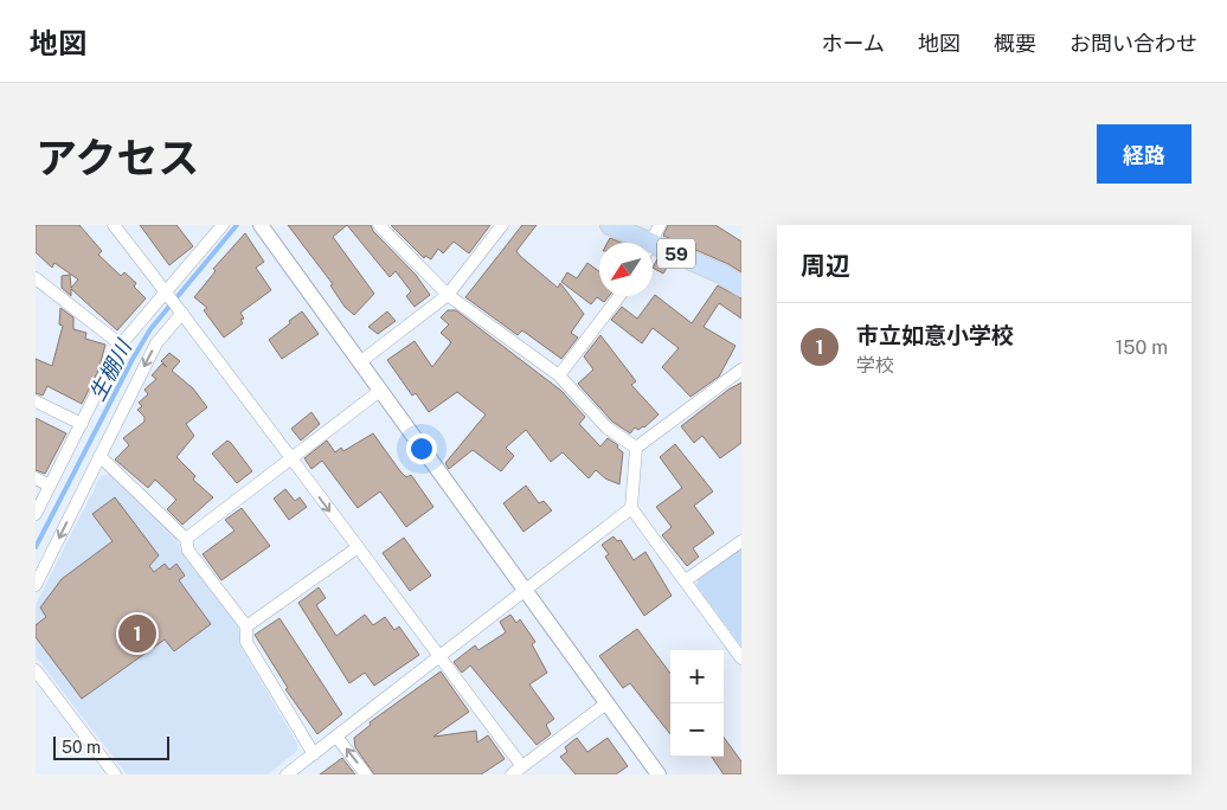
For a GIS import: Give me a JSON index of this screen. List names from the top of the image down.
{
  "streets": {
    "main road": ["59"]
  },
  "water": ["生棚川"],
  "scale_bar": "50 m",
  "north": "bottom left",
  "page": {
    "header": "地図",
    "nav": [
      "ホーム",
      "地図",
      "概要",
      "お問い合わせ"
    ],
    "title": "アクセス",
    "buttons": "経路",
    "heading": "周辺",
    "list": [
      {
        "mark": "1",
        "name": "市立如意小学校",
        "note": "学校",
        "value": "150 m"
      }
    ],
    "pins": "1",
    "map_buttons": ["+", "−"],
    "scale": "50 m"
  }
}
